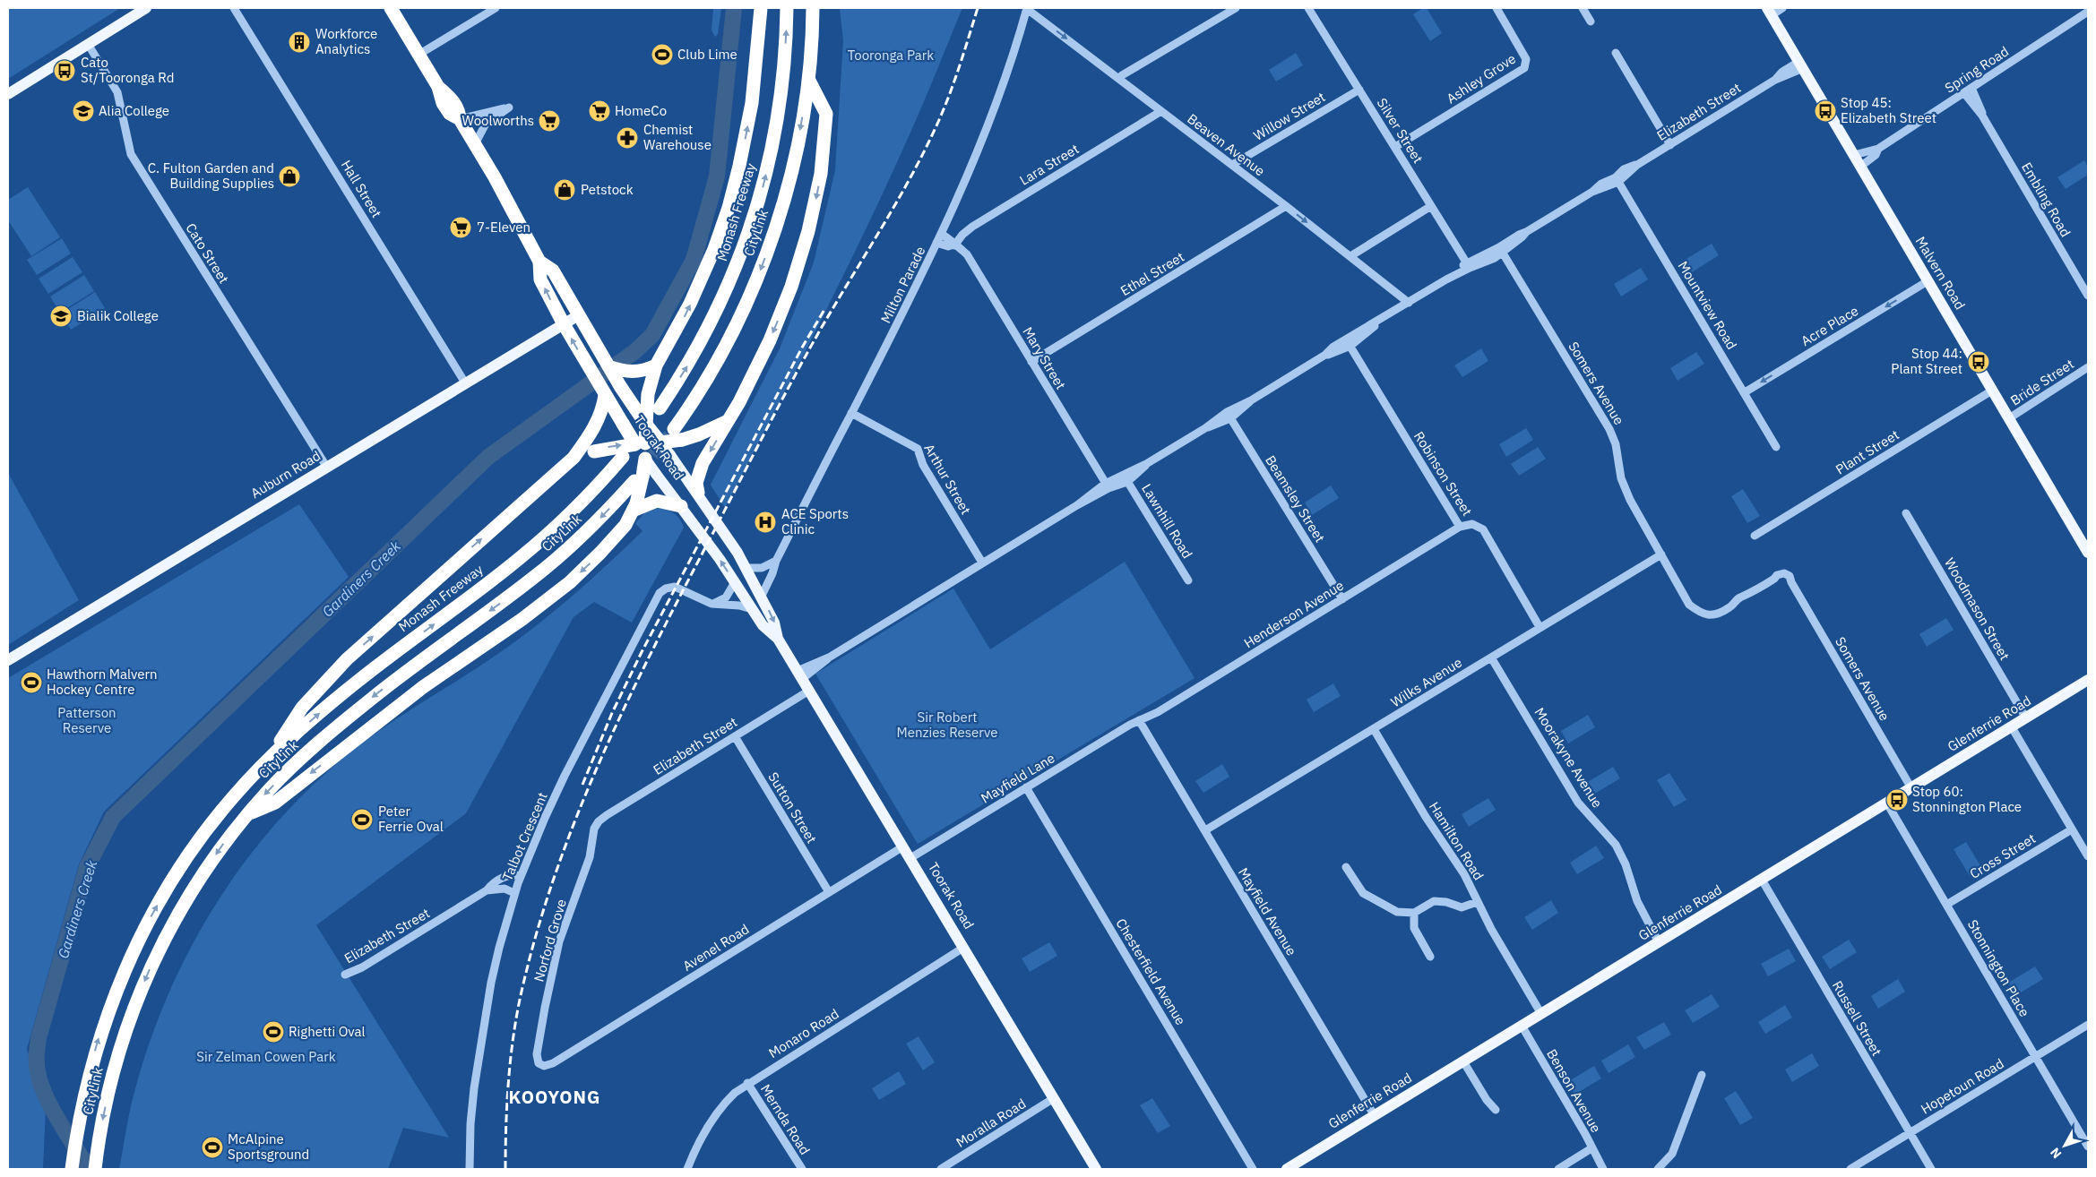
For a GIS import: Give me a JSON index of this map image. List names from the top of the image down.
{
  "streets": {
    "highway": ["Monash Freeway", "CityLink", "Toorak Road"],
    "main road": ["Malvern Road", "Auburn Road", "Glenferrie Road"],
    "street": [
      "Spring Road",
      "Ashley Grove",
      "Elizabeth Street",
      "Willow Street",
      "Silver Street",
      "Beaven Avenue",
      "Lara Street",
      "Hall Street",
      "Embling Road",
      "Cato Street",
      "Ethel Street",
      "Milton Parade",
      "Mountview Road",
      "Acre Place",
      "Mary Street",
      "Bride Street",
      "Somers Avenue",
      "Plant Street",
      "Robinson Street",
      "Arthur Street",
      "Beamsley Street",
      "Lawnhill Road",
      "Woodmason Street",
      "Henderson Avenue",
      "Wilks Avenue",
      "Moorakyne Avenue",
      "Mayfield Lane",
      "Sutton Street",
      "Talbot Crescent",
      "Hamilton Road",
      "Cross Street",
      "Mayfield Avenue",
      "Norford Grove",
      "Avenel Road",
      "Stonnington Place",
      "Chesterfield Avenue",
      "Russell Street",
      "Monaro Road",
      "Hopetoun Road",
      "Benson Avenue",
      "Mernda Road",
      "Moralla Road"
    ]
  },
  "crossings": [
    ["Spring Road", "Embling Road"],
    ["Spring Road", "Malvern Road"],
    ["Ashley Grove", "Silver Street"],
    ["Elizabeth Street", "Silver Street"],
    ["Elizabeth Street", "Beaven Avenue"],
    ["Elizabeth Street", "Malvern Road"],
    ["Elizabeth Street", "Mountview Road"],
    ["Elizabeth Street", "Mary Street"],
    ["Elizabeth Street", "Somers Avenue"],
    ["Elizabeth Street", "Toorak Road"],
    ["Elizabeth Street", "Robinson Street"],
    ["Elizabeth Street", "Arthur Street"],
    ["Elizabeth Street", "Beamsley Street"],
    ["Elizabeth Street", "Lawnhill Road"],
    ["Elizabeth Street", "Sutton Street"],
    ["Elizabeth Street", "Talbot Crescent"],
    ["Elizabeth Street", "Norford Grove"],
    ["Willow Street", "Silver Street"],
    ["Willow Street", "Beaven Avenue"],
    ["Beaven Avenue", "Lara Street"],
    ["Beaven Avenue", "Ethel Street"],
    ["Beaven Avenue", "Milton Parade"],
    ["Lara Street", "Mary Street"],
    ["Hall Street", "Auburn Road"],
    ["Monash Freeway", "CityLink"],
    ["Cato Street", "Auburn Road"],
    ["Malvern Road", "Acre Place"],
    ["Malvern Road", "Bride Street"],
    ["Malvern Road", "Plant Street"],
    ["Ethel Street", "Mary Street"],
    ["Milton Parade", "Mary Street"],
    ["Milton Parade", "Toorak Road"],
    ["Milton Parade", "Arthur Street"],
    ["Mountview Road", "Acre Place"],
    ["Somers Avenue", "Wilks Avenue"],
    ["Somers Avenue", "Glenferrie Road"],
    ["Toorak Road", "Auburn Road"],
    ["Toorak Road", "Mayfield Lane"],
    ["Toorak Road", "Talbot Crescent"],
    ["Toorak Road", "Avenel Road"],
    ["Toorak Road", "Monaro Road"],
    ["Toorak Road", "Moralla Road"],
    ["Robinson Street", "Henderson Avenue"],
    ["Robinson Street", "Wilks Avenue"],
    ["Beamsley Street", "Henderson Avenue"],
    ["Woodmason Street", "Glenferrie Road"],
    ["Henderson Avenue", "Mayfield Lane"],
    ["Henderson Avenue", "Mayfield Avenue"],
    ["Wilks Avenue", "Moorakyne Avenue"],
    ["Wilks Avenue", "Hamilton Road"],
    ["Wilks Avenue", "Mayfield Avenue"],
    ["Glenferrie Road", "Moorakyne Avenue"],
    ["Glenferrie Road", "Hamilton Road"],
    ["Glenferrie Road", "Mayfield Avenue"],
    ["Glenferrie Road", "Stonnington Place"],
    ["Glenferrie Road", "Russell Street"],
    ["Glenferrie Road", "Benson Avenue"],
    ["Mayfield Lane", "Mayfield Avenue"],
    ["Mayfield Lane", "Chesterfield Avenue"],
    ["Sutton Street", "Avenel Road"],
    ["Cross Street", "Stonnington Place"],
    ["Norford Grove", "Avenel Road"],
    ["Stonnington Place", "Hopetoun Road"],
    ["Russell Street", "Hopetoun Road"],
    ["Monaro Road", "Mernda Road"]
  ],
  "one_way": ["Beaven Avenue", "Acre Place"],
  "districts": ["KOOYONG"],
  "water": ["Gardiners Creek"],
  "parks": [
    "Tooronga Park",
    "Patterson Reserve",
    "Sir Robert Menzies Reserve",
    "Sir Zelman Cowen Park"
  ],
  "places": {
    "building": ["Workforce Analytics"],
    "sports": [
      "Club Lime",
      "Hawthorn Malvern Hockey Centre",
      "Peter Ferrie Oval",
      "Righetti Oval",
      "McAlpine Sportsground"
    ],
    "bus stop": [
      "Cato St/Tooronga Rd",
      "Stop 45: Elizabeth Street",
      "Stop 44: Plant Street",
      "Stop 60: Stonnington Place"
    ],
    "school or university": ["Alia College", "Bialik College"],
    "supermarket": ["HomeCo", "Woolworths", "7-Eleven"],
    "pharmacy": ["Chemist Warehouse"],
    "shop": ["C. Fulton Garden and Building Supplies", "Petstock"],
    "hospital": ["ACE Sports Clinic"]
  },
  "north": "bottom left"
}
